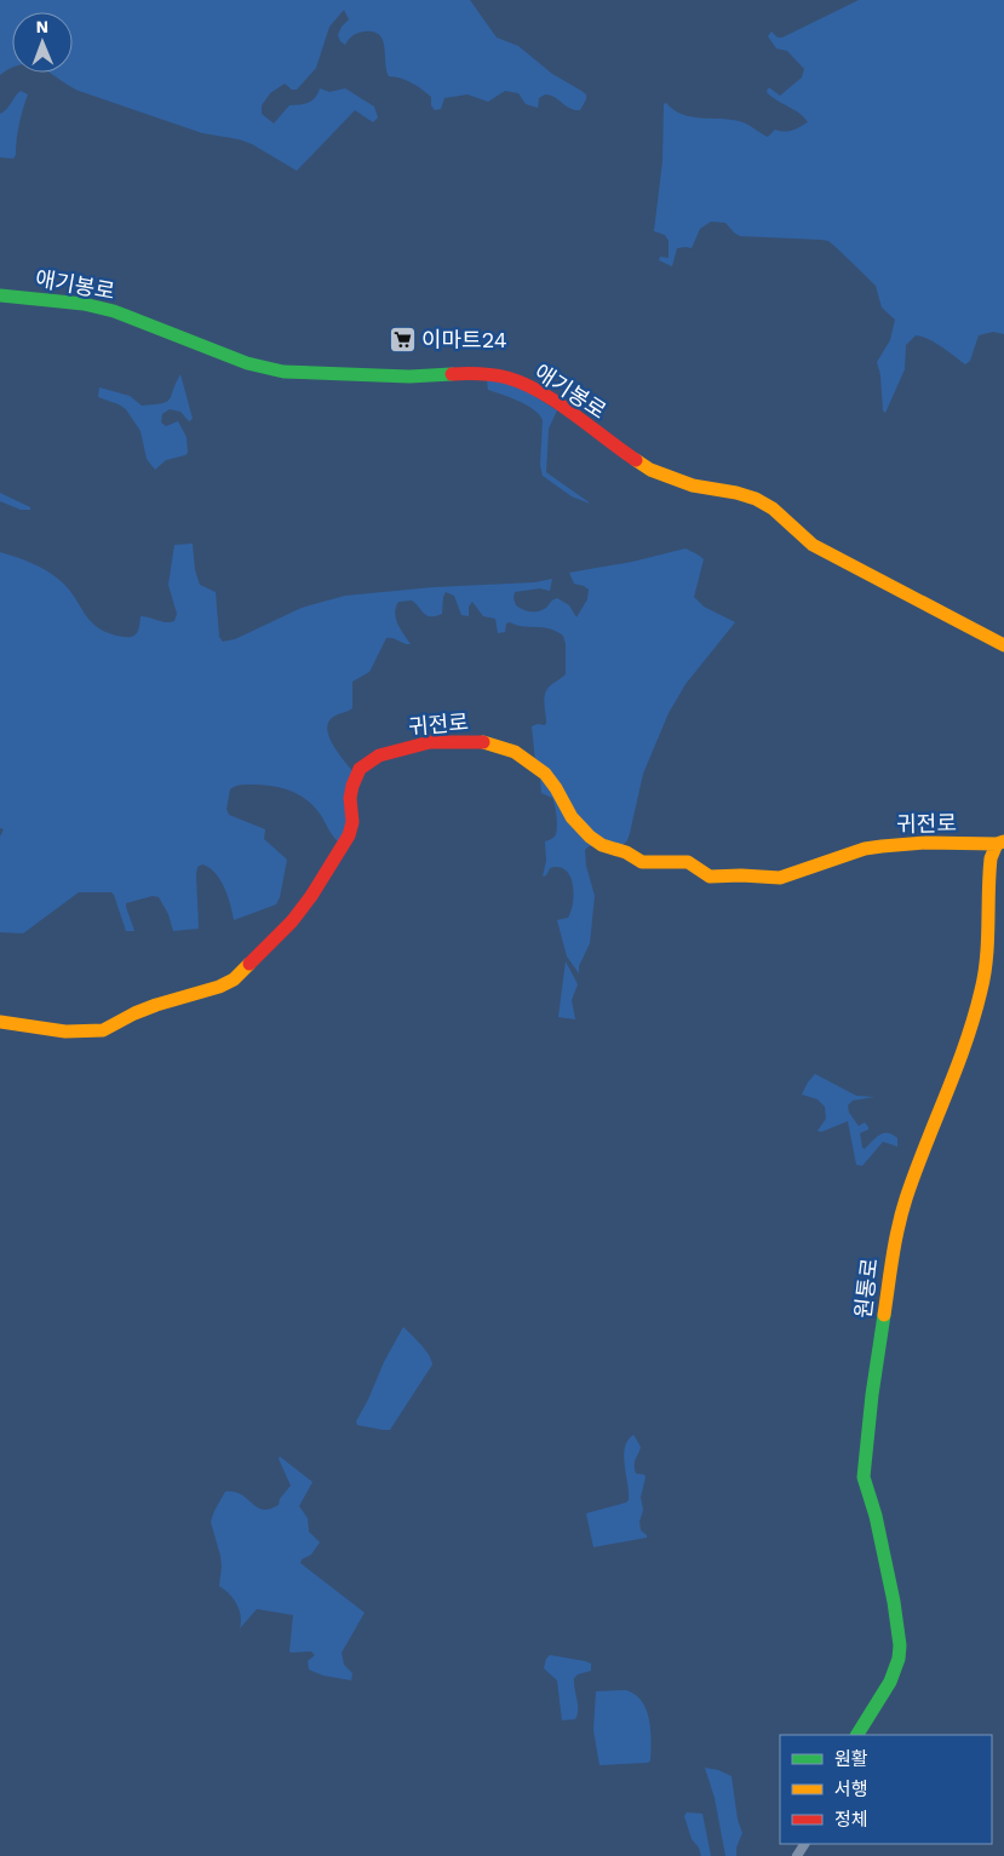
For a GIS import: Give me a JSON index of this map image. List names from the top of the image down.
{
  "streets": {
    "street": ["애기봉로", "귀전로", "원통로"]
  },
  "crossings": [
    ["귀전로", "원통로"]
  ],
  "places": {
    "supermarket": ["이마트24"]
  },
  "legend": ["원활", "서행", "정체"],
  "north": "top"
}
